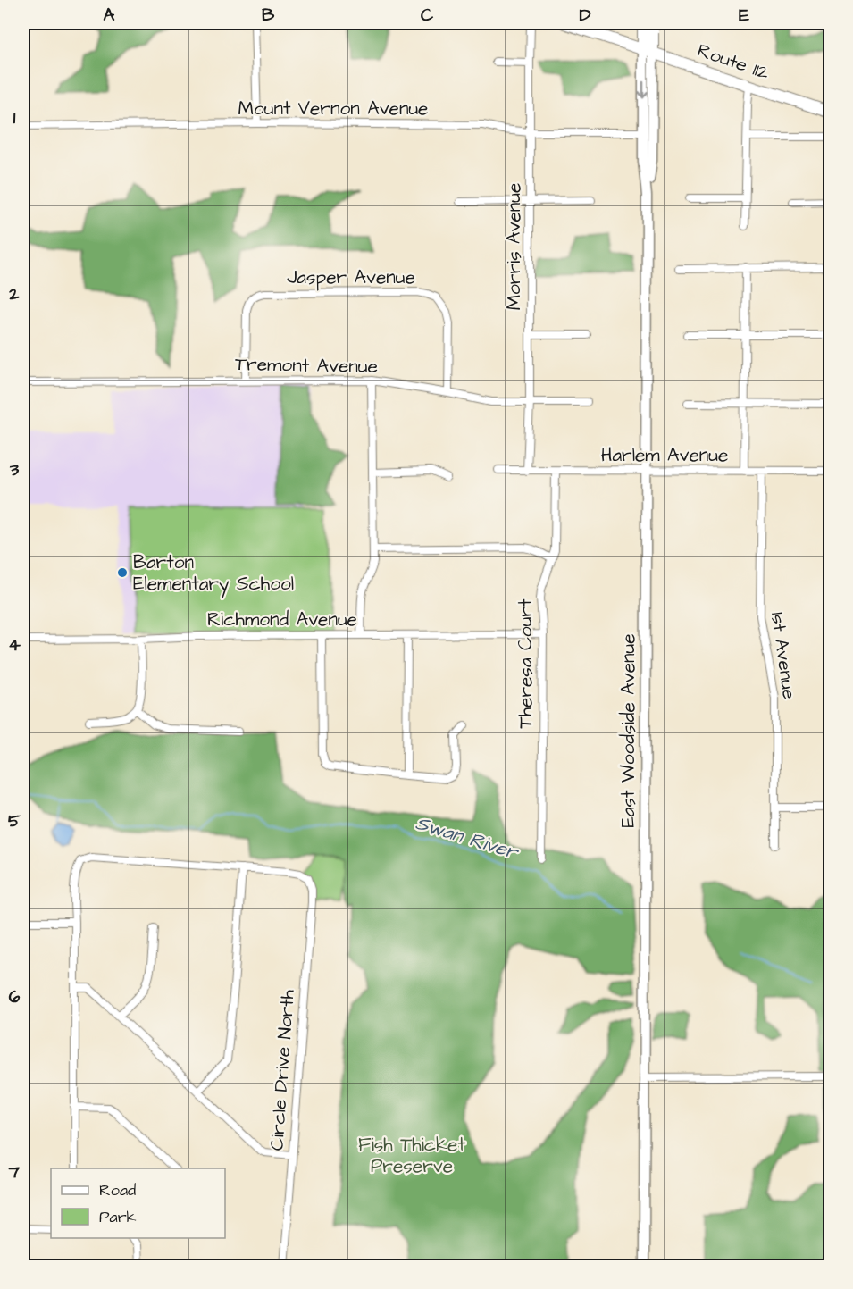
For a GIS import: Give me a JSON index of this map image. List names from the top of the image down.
{
  "streets": {
    "main road": ["Route 112", "East Woodside Avenue"],
    "street": [
      "Mount Vernon Avenue",
      "Morris Avenue",
      "Jasper Avenue",
      "Tremont Avenue",
      "Harlem Avenue",
      "Richmond Avenue",
      "1st Avenue",
      "Theresa Court",
      "Circle Drive North"
    ]
  },
  "crossings": [
    ["Route 112", "East Woodside Avenue"],
    ["Mount Vernon Avenue", "Morris Avenue"],
    ["Mount Vernon Avenue", "East Woodside Avenue"],
    ["Morris Avenue", "Tremont Avenue"],
    ["Morris Avenue", "Harlem Avenue"],
    ["Jasper Avenue", "Tremont Avenue"],
    ["Harlem Avenue", "1st Avenue"],
    ["Harlem Avenue", "Theresa Court"],
    ["Harlem Avenue", "East Woodside Avenue"],
    ["Richmond Avenue", "Theresa Court"]
  ],
  "water": ["Swan River"],
  "parks": ["Fish Thicket Preserve"],
  "places": ["Barton Elementary School"],
  "legend": ["Road", "Park"],
  "grid": {
    "columns": [
      "A",
      "B",
      "C",
      "D",
      "E"
    ],
    "rows": [
      "1",
      "2",
      "3",
      "4",
      "5",
      "6",
      "7"
    ]
  }
}
